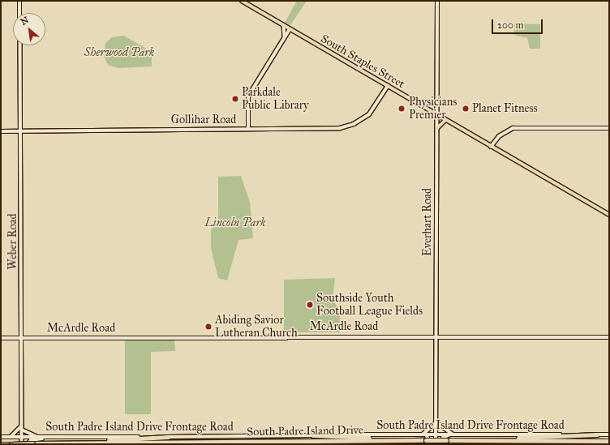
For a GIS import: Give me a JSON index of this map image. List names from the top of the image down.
{
  "streets": {
    "highway": ["South Padre Island Drive"],
    "main road": [
      "South Staples Street",
      "Gollihar Road",
      "Everhart Road",
      "Weber Road",
      "McArdle Road",
      "South Padre Island Drive Frontage Road"
    ]
  },
  "crossings": [
    ["South Staples Street", "Gollihar Road"],
    ["South Staples Street", "Everhart Road"],
    ["Gollihar Road", "Weber Road"],
    ["Everhart Road", "McArdle Road"],
    ["Everhart Road", "South Padre Island Drive Frontage Road"],
    ["Weber Road", "McArdle Road"],
    ["Weber Road", "South Padre Island Drive Frontage Road"]
  ],
  "parks": ["Sherwood Park", "Lincoln Park"],
  "places": [
    "Parkdale Public Library",
    "Physicians Premier",
    "Planet Fitness",
    "Southside Youth Football League Fields",
    "Abiding Savior Lutheran Church"
  ],
  "scale_bar": "200 m",
  "north": "top left"
}
